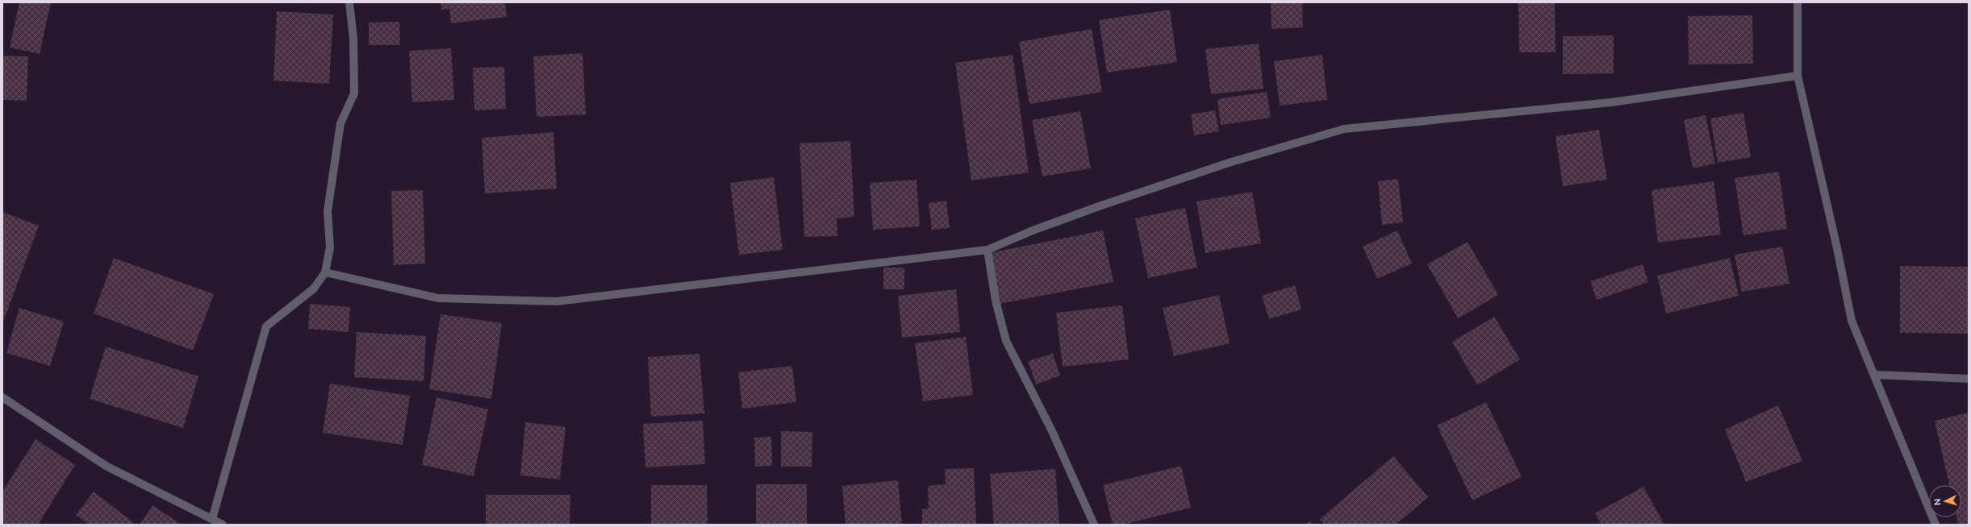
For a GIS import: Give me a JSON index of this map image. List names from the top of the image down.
{
  "north": "left"
}
